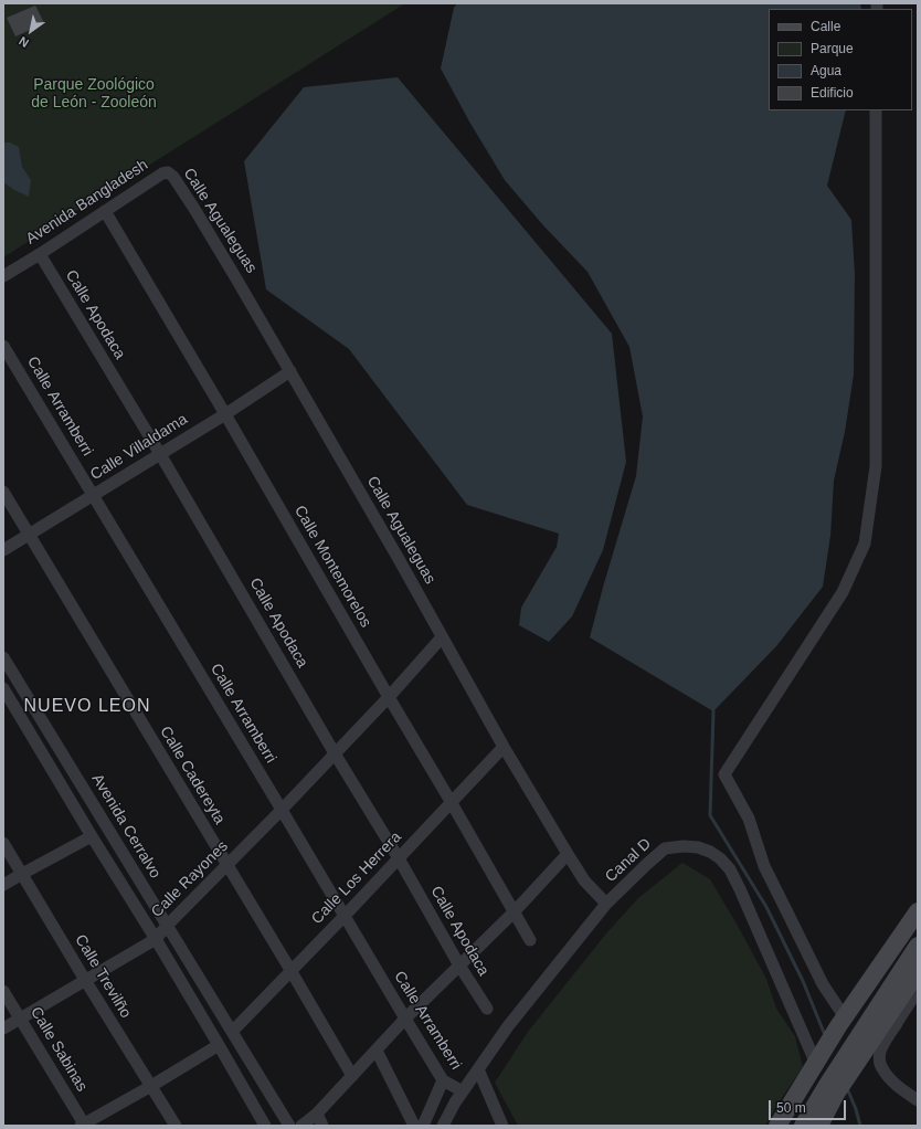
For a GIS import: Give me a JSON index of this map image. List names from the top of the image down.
{
  "streets": {
    "street": [
      "Avenida Bangladesh",
      "Calle Agualeguas",
      "Calle Apodaca",
      "Calle Arramberri",
      "Calle Villaldama",
      "Calle Montemorelos",
      "Calle Cadereyta",
      "Avenida Cerralvo",
      "Canal D",
      "Calle Los Herrera",
      "Calle Rayones",
      "Calle Trevilño",
      "Calle Sabinas"
    ]
  },
  "crossings": [
    ["Avenida Bangladesh", "Calle Agualeguas"],
    ["Avenida Bangladesh", "Calle Apodaca"],
    ["Avenida Bangladesh", "Calle Montemorelos"],
    ["Calle Agualeguas", "Calle Villaldama"],
    ["Calle Agualeguas", "Canal D"],
    ["Calle Agualeguas", "Calle Los Herrera"],
    ["Calle Agualeguas", "Calle Rayones"],
    ["Calle Apodaca", "Calle Villaldama"],
    ["Calle Apodaca", "Calle Los Herrera"],
    ["Calle Apodaca", "Calle Rayones"],
    ["Calle Arramberri", "Calle Villaldama"],
    ["Calle Arramberri", "Canal D"],
    ["Calle Arramberri", "Calle Los Herrera"],
    ["Calle Arramberri", "Calle Rayones"],
    ["Calle Villaldama", "Calle Montemorelos"],
    ["Calle Villaldama", "Calle Cadereyta"],
    ["Calle Montemorelos", "Calle Los Herrera"],
    ["Calle Montemorelos", "Calle Rayones"],
    ["Calle Cadereyta", "Calle Los Herrera"],
    ["Calle Cadereyta", "Calle Rayones"],
    ["Avenida Cerralvo", "Calle Los Herrera"],
    ["Avenida Cerralvo", "Calle Rayones"],
    ["Calle Rayones", "Calle Trevilño"],
    ["Calle Rayones", "Calle Sabinas"]
  ],
  "districts": ["NUEVO LEON"],
  "parks": ["Parque Zoológico de León - Zooleón"],
  "legend": [
    "Calle",
    "Parque",
    "Agua",
    "Edificio"
  ],
  "scale_bar": "50 m",
  "north": "bottom left"
}
